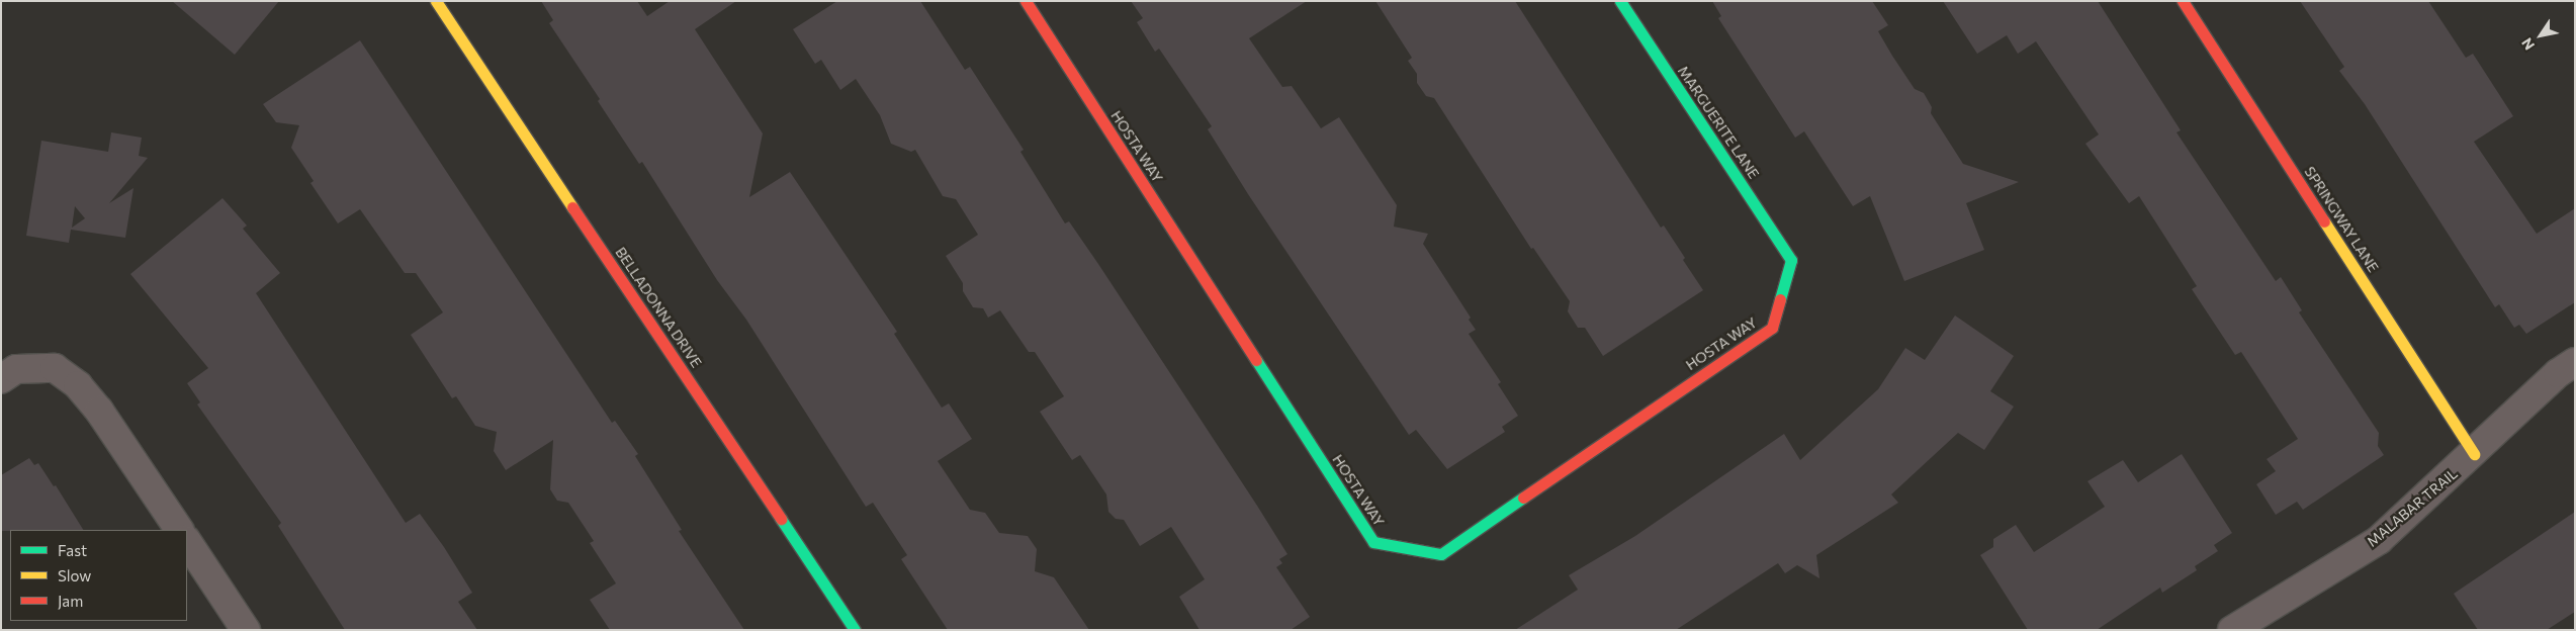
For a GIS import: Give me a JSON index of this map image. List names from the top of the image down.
{
  "streets": {
    "street": [
      "MARGUERITE LANE",
      "HOSTA WAY",
      "SPRINGWAY LANE",
      "BELLADONNA DRIVE",
      "MALABAR TRAIL"
    ]
  },
  "crossings": [
    ["MARGUERITE LANE", "HOSTA WAY"],
    ["SPRINGWAY LANE", "MALABAR TRAIL"]
  ],
  "legend": ["Fast", "Slow", "Jam"],
  "north": "bottom left"
}
